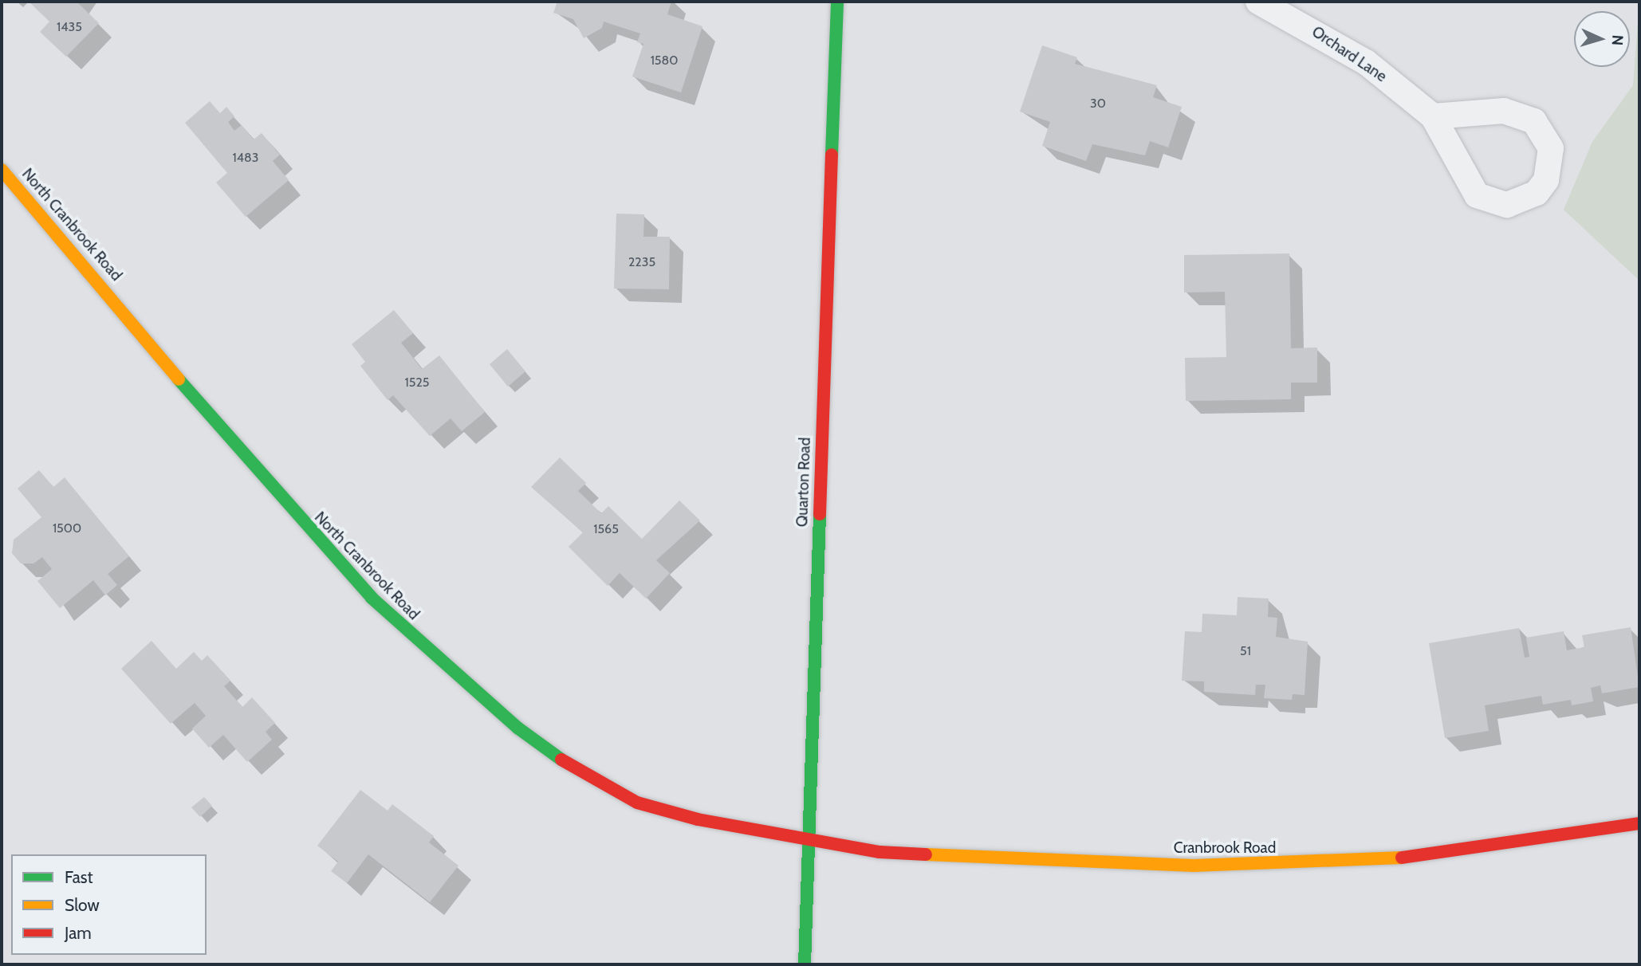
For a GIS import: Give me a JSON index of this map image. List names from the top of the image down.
{
  "streets": {
    "street": [
      "Orchard Lane",
      "North Cranbrook Road",
      "Quarton Road",
      "Cranbrook Road"
    ]
  },
  "crossings": [
    ["North Cranbrook Road", "Quarton Road"],
    ["North Cranbrook Road", "Cranbrook Road"],
    ["Quarton Road", "Cranbrook Road"]
  ],
  "house_numbers": [
    "1435",
    "1580",
    "30",
    "1483",
    "2235",
    "1525",
    "1500",
    "1565",
    "51"
  ],
  "legend": ["Fast", "Slow", "Jam"],
  "north": "right"
}
